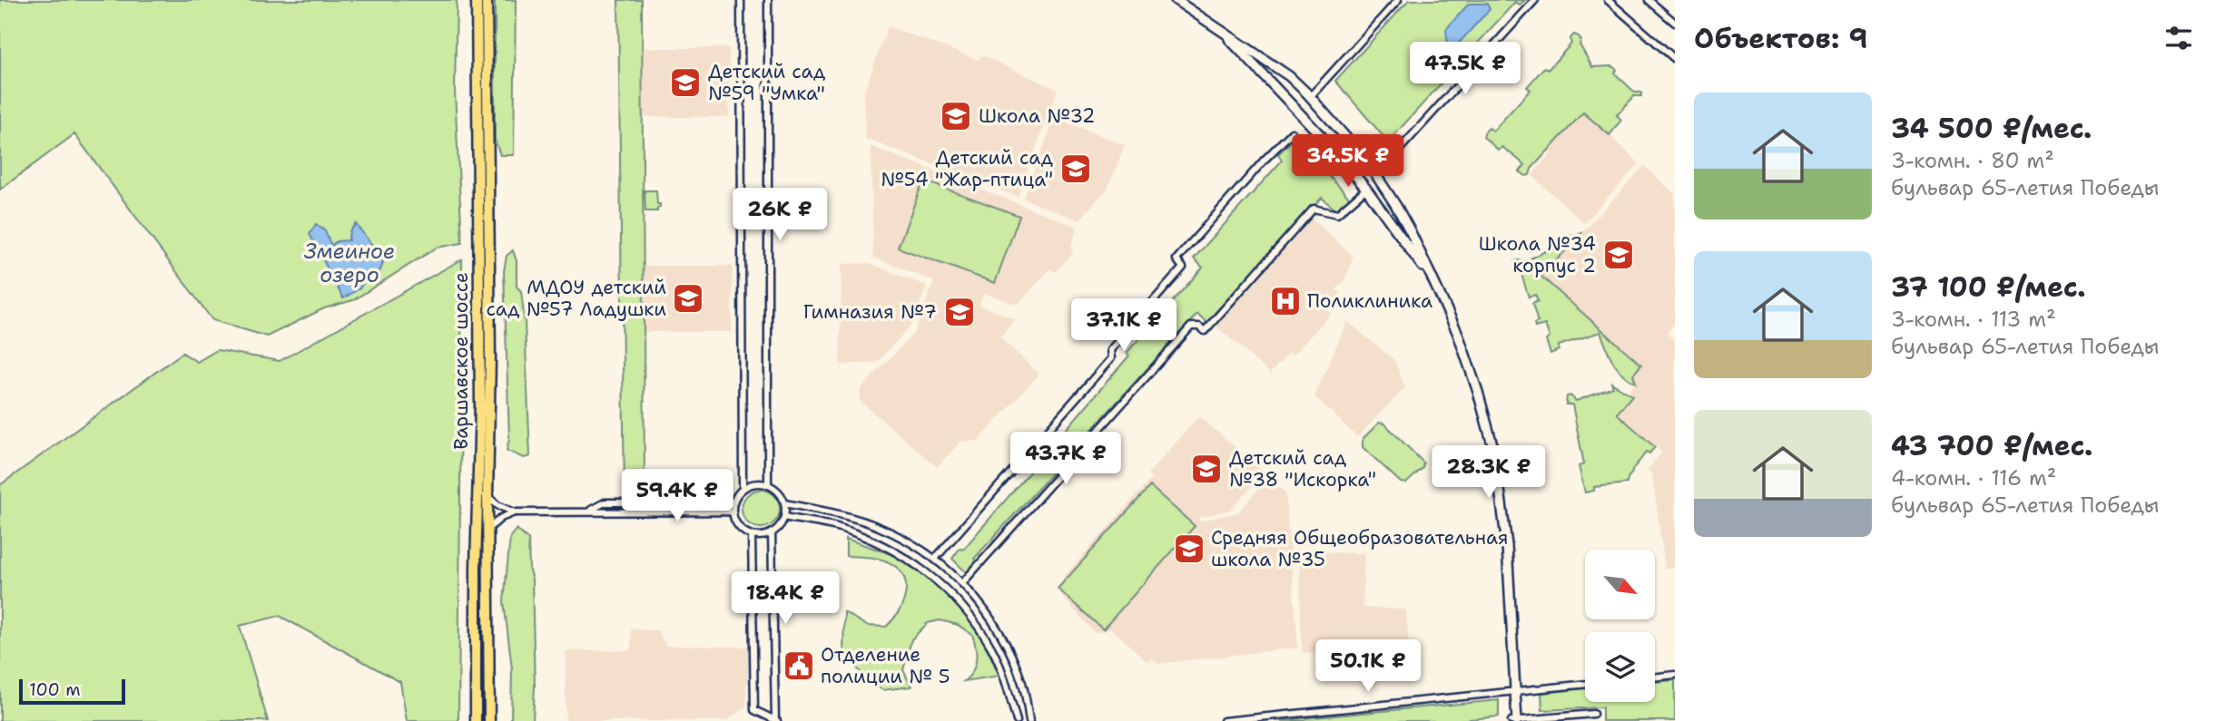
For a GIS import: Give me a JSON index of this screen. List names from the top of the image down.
{
  "streets": {
    "main road": ["Варшавское шоссе"]
  },
  "water": ["Змеиное озеро"],
  "places": {
    "school or university": [
      "Детский сад №59 \"Умка\"",
      "Школа №32",
      "Детский сад №54 \"Жар-птица\"",
      "Школа №34 корпус 2",
      "МДОУ детский сад №57 Ладушки",
      "Гимназия №7",
      "Детский сад №38 \"Искорка\"",
      "Средняя Общеобразовательная школа №35"
    ],
    "hospital": ["Поликлиника"],
    "public building": ["Отделение полиции № 5"]
  },
  "scale_bar": "100 m",
  "north": "bottom right",
  "page": {
    "heading": "Объектов: 9",
    "price": [
      "47.5K ₽",
      "34.5K ₽",
      "26K ₽",
      "37.1K ₽",
      "43.7K ₽",
      "28.3K ₽",
      "59.4K ₽",
      "18.4K ₽",
      "50.1K ₽"
    ],
    "list": [
      {
        "name": "34 500 ₽/мес.",
        "note": "3-комн. · 80 m² · бульвар 65-летия Победы"
      },
      {
        "name": "37 100 ₽/мес.",
        "note": "3-комн. · 113 m² · бульвар 65-летия Победы"
      },
      {
        "name": "43 700 ₽/мес.",
        "note": "4-комн. · 116 m² · бульвар 65-летия Победы"
      }
    ],
    "scale": "100 m"
  }
}
